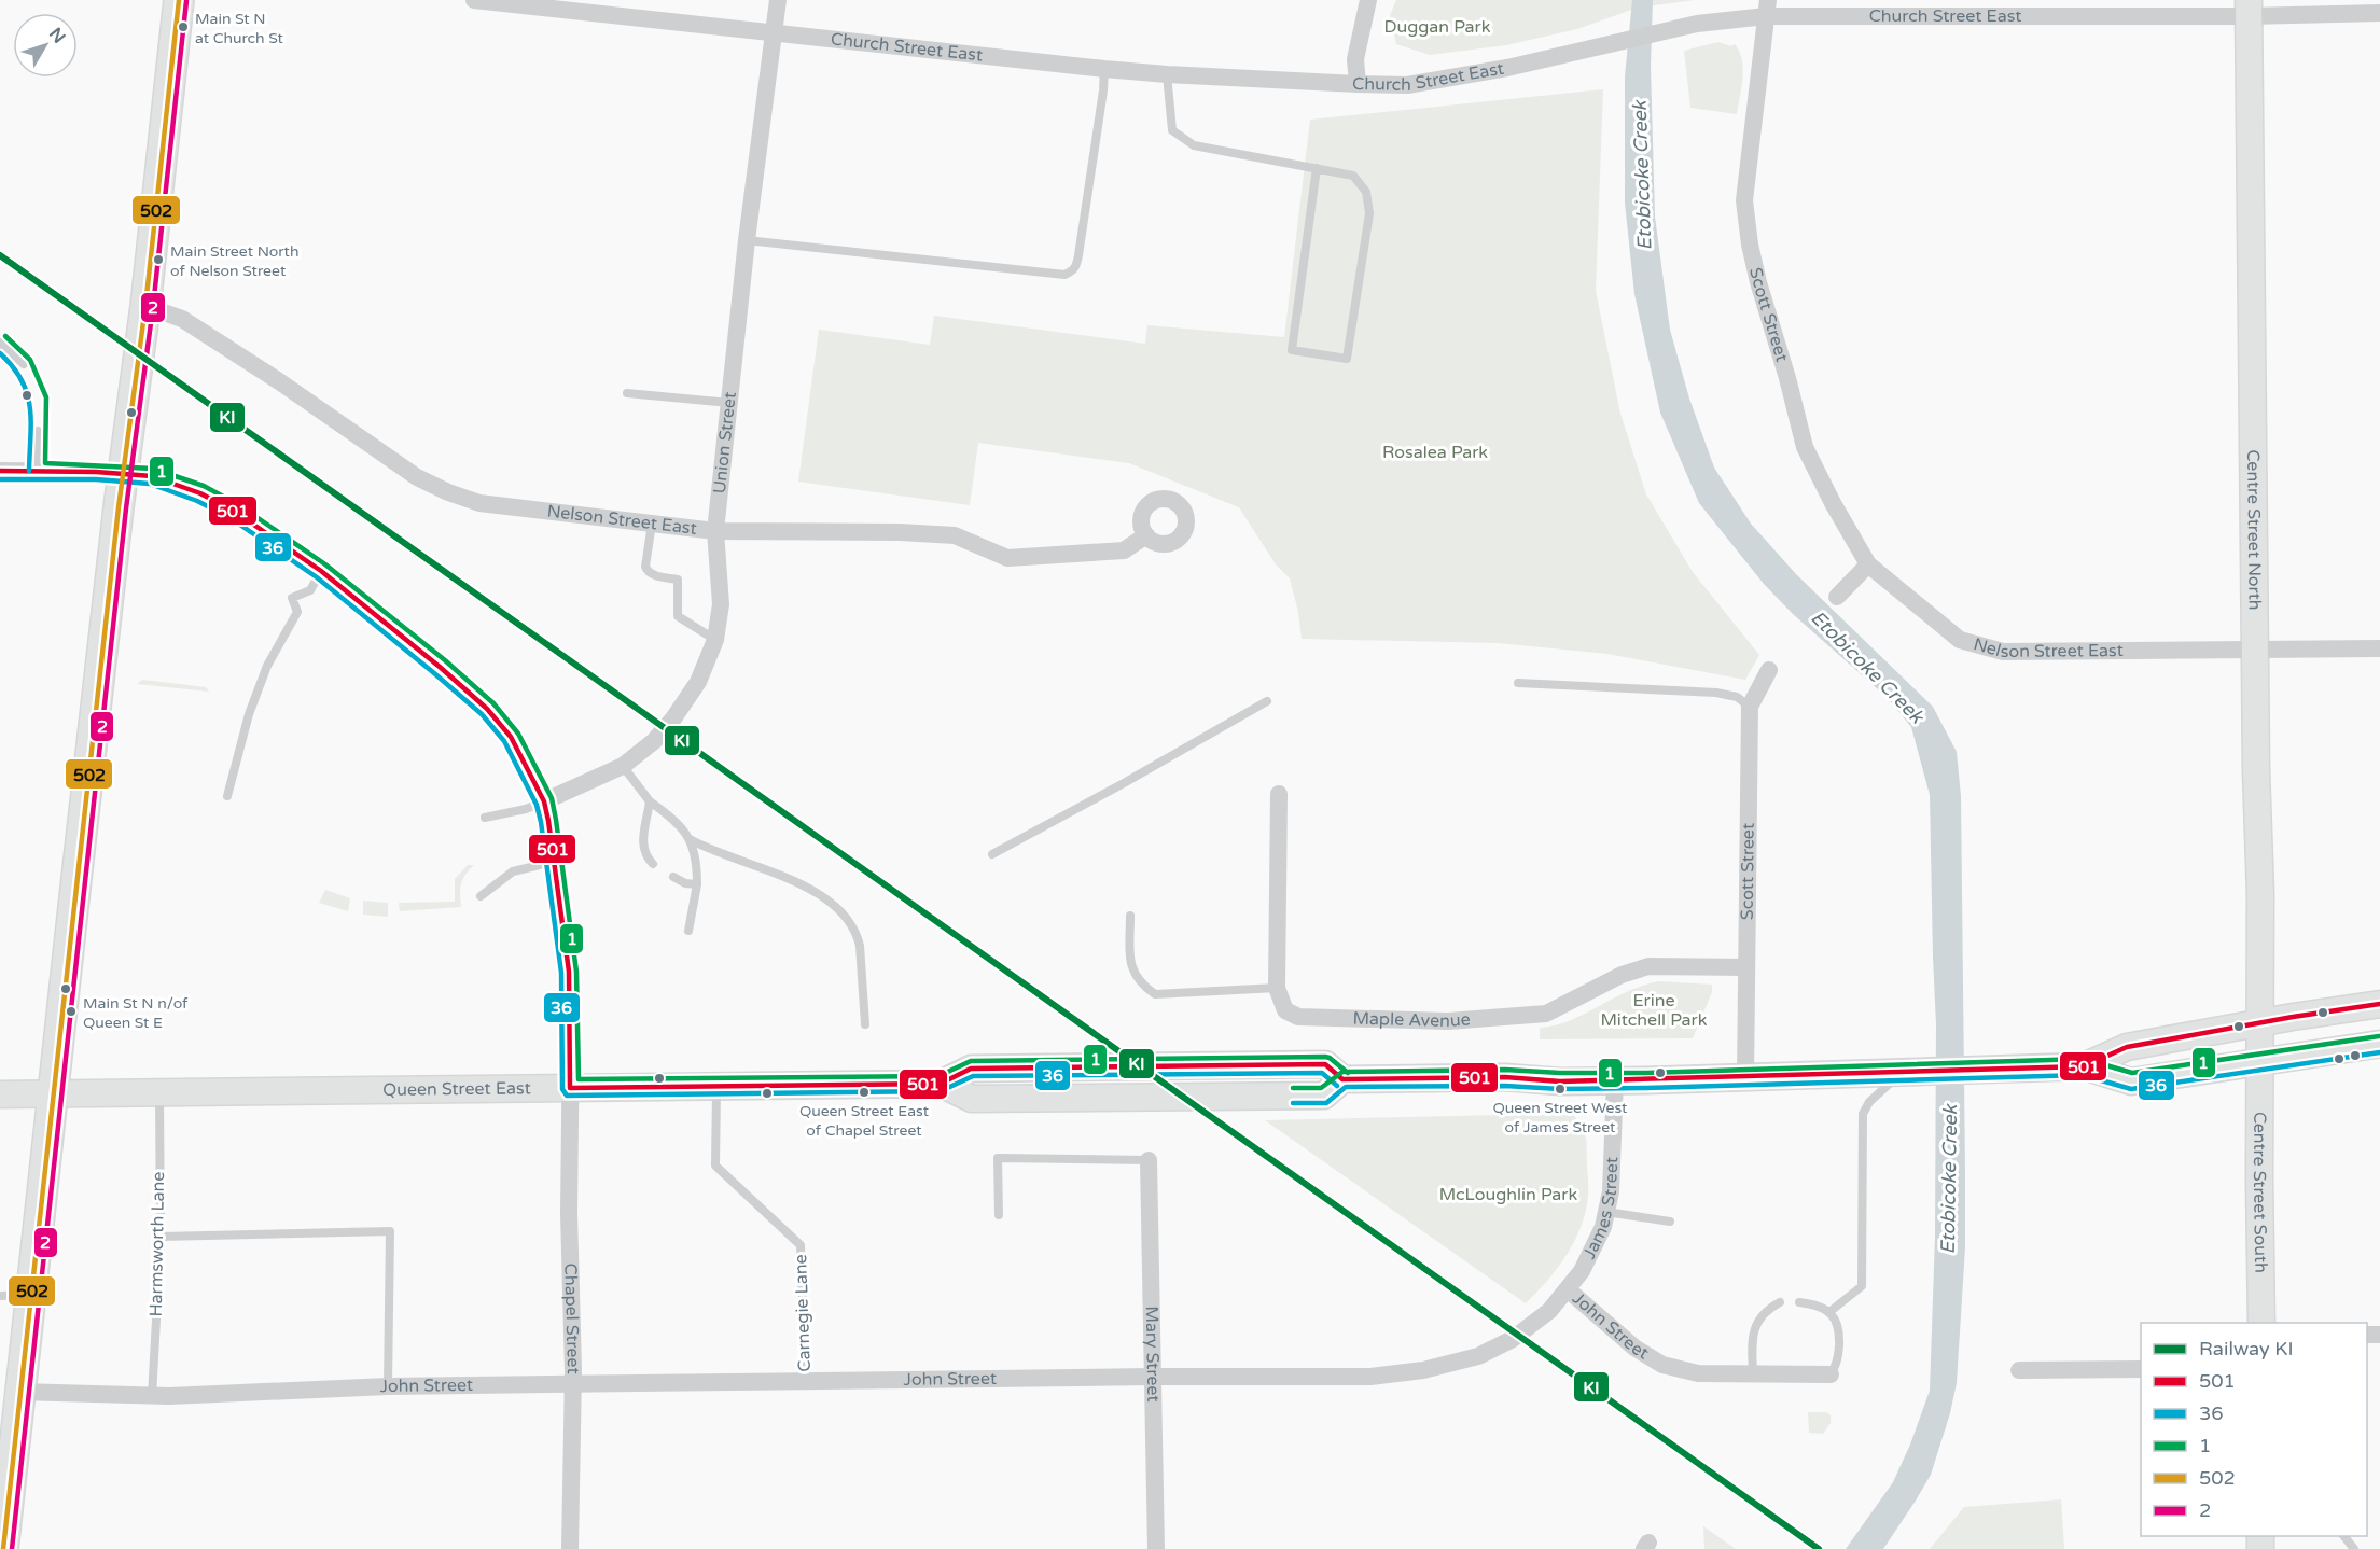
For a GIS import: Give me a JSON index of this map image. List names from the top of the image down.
{
  "streets": {
    "main road": ["Centre Street North", "Queen Street East", "Centre Street South"],
    "street": [
      "Church Street East",
      "Scott Street",
      "Union Street",
      "Nelson Street East",
      "Maple Avenue",
      "James Street",
      "Chapel Street",
      "John Street",
      "Mary Street"
    ],
    "lane": ["Harmsworth Lane", "Carnegie Lane"]
  },
  "crossings": [
    ["Church Street East", "Scott Street"],
    ["Church Street East", "Union Street"],
    ["Church Street East", "Centre Street North"],
    ["Scott Street", "Nelson Street East"],
    ["Scott Street", "Maple Avenue"],
    ["Scott Street", "Queen Street East"],
    ["Union Street", "Nelson Street East"],
    ["Union Street", "Chapel Street"],
    ["Nelson Street East", "Centre Street North"],
    ["Centre Street North", "Queen Street East"],
    ["Centre Street North", "Centre Street South"],
    ["Queen Street East", "Centre Street South"],
    ["Queen Street East", "James Street"],
    ["Queen Street East", "Harmsworth Lane"],
    ["Queen Street East", "Carnegie Lane"],
    ["Queen Street East", "Chapel Street"],
    ["James Street", "John Street"],
    ["Harmsworth Lane", "John Street"],
    ["Carnegie Lane", "John Street"],
    ["Chapel Street", "John Street"],
    ["John Street", "Mary Street"]
  ],
  "water": ["Etobicoke Creek"],
  "parks": [
    "Duggan Park",
    "Rosalea Park",
    "Erine Mitchell Park",
    "McLoughlin Park"
  ],
  "places": [
    "Main St N at Church St",
    "Main Street North of Nelson Street",
    "Main St N n/of Queen St E",
    "Queen Street West of James Street",
    "Queen Street East of Chapel Street"
  ],
  "lines": [
    "transit line 502",
    "transit line 2",
    "rail line KI",
    "transit line 1",
    "transit line 36",
    "transit line 501"
  ],
  "legend": [
    "Railway KI",
    "501",
    "36",
    "1",
    "502",
    "2"
  ],
  "north": "top right"
}
